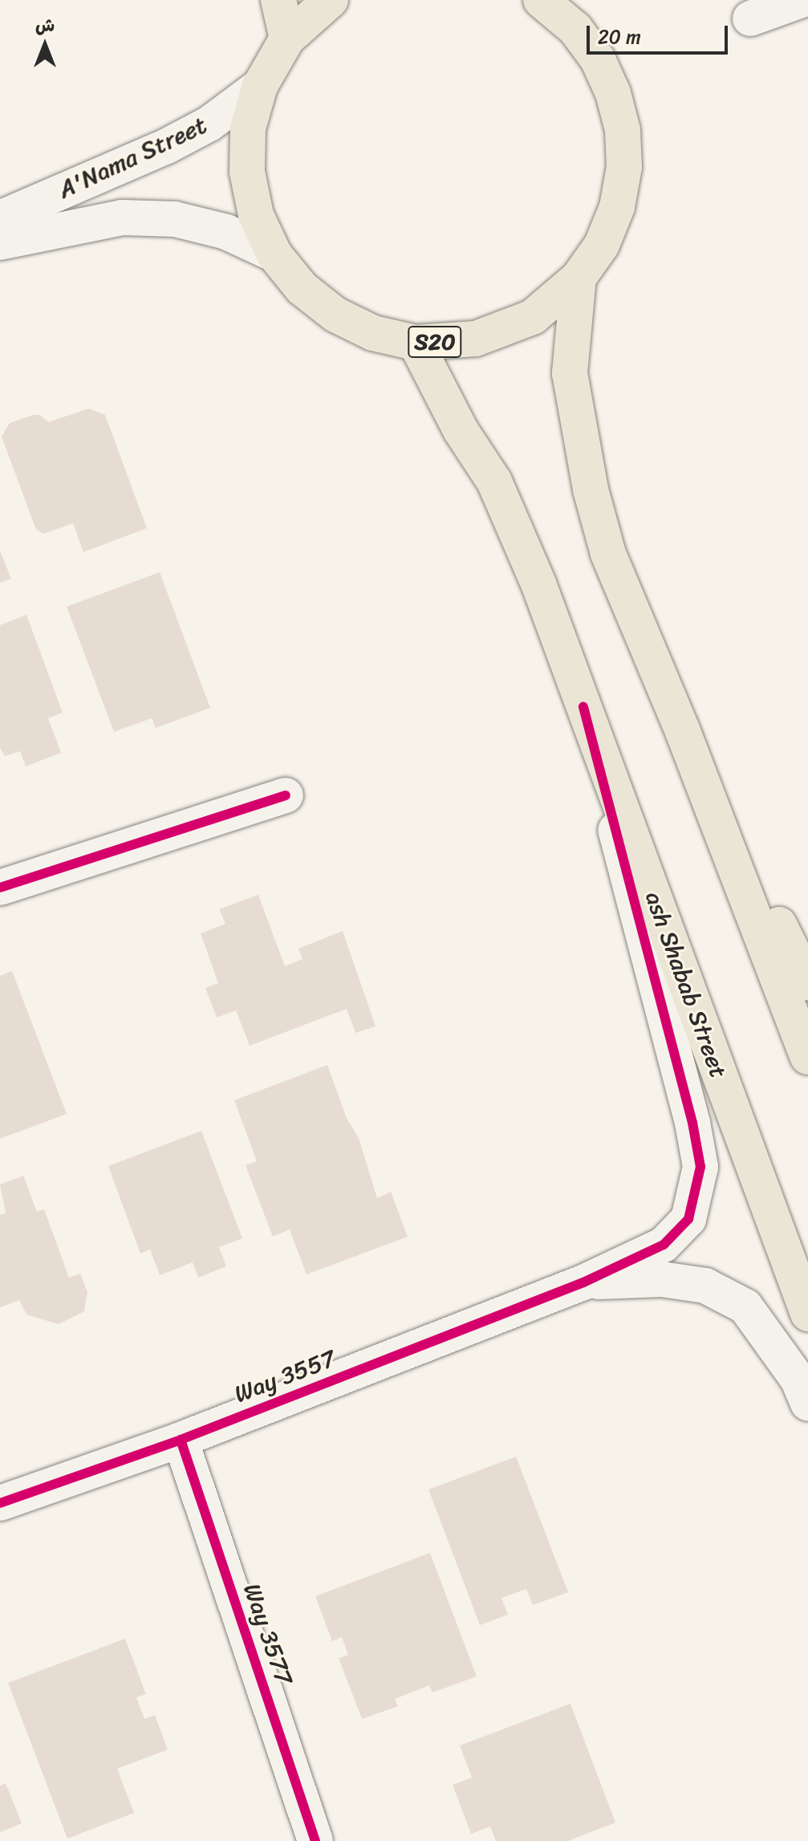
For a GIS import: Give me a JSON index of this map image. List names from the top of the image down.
{
  "streets": {
    "main road": ["S20", "ash Shabab Street"],
    "street": ["A'Nama Street", "Way 3557", "Way 3577"]
  },
  "crossings": [
    ["A'Nama Street", "S20"],
    ["S20", "ash Shabab Street"],
    ["ash Shabab Street", "Way 3557"],
    ["Way 3557", "Way 3577"]
  ],
  "scale_bar": "20 m",
  "north": "top"
}
